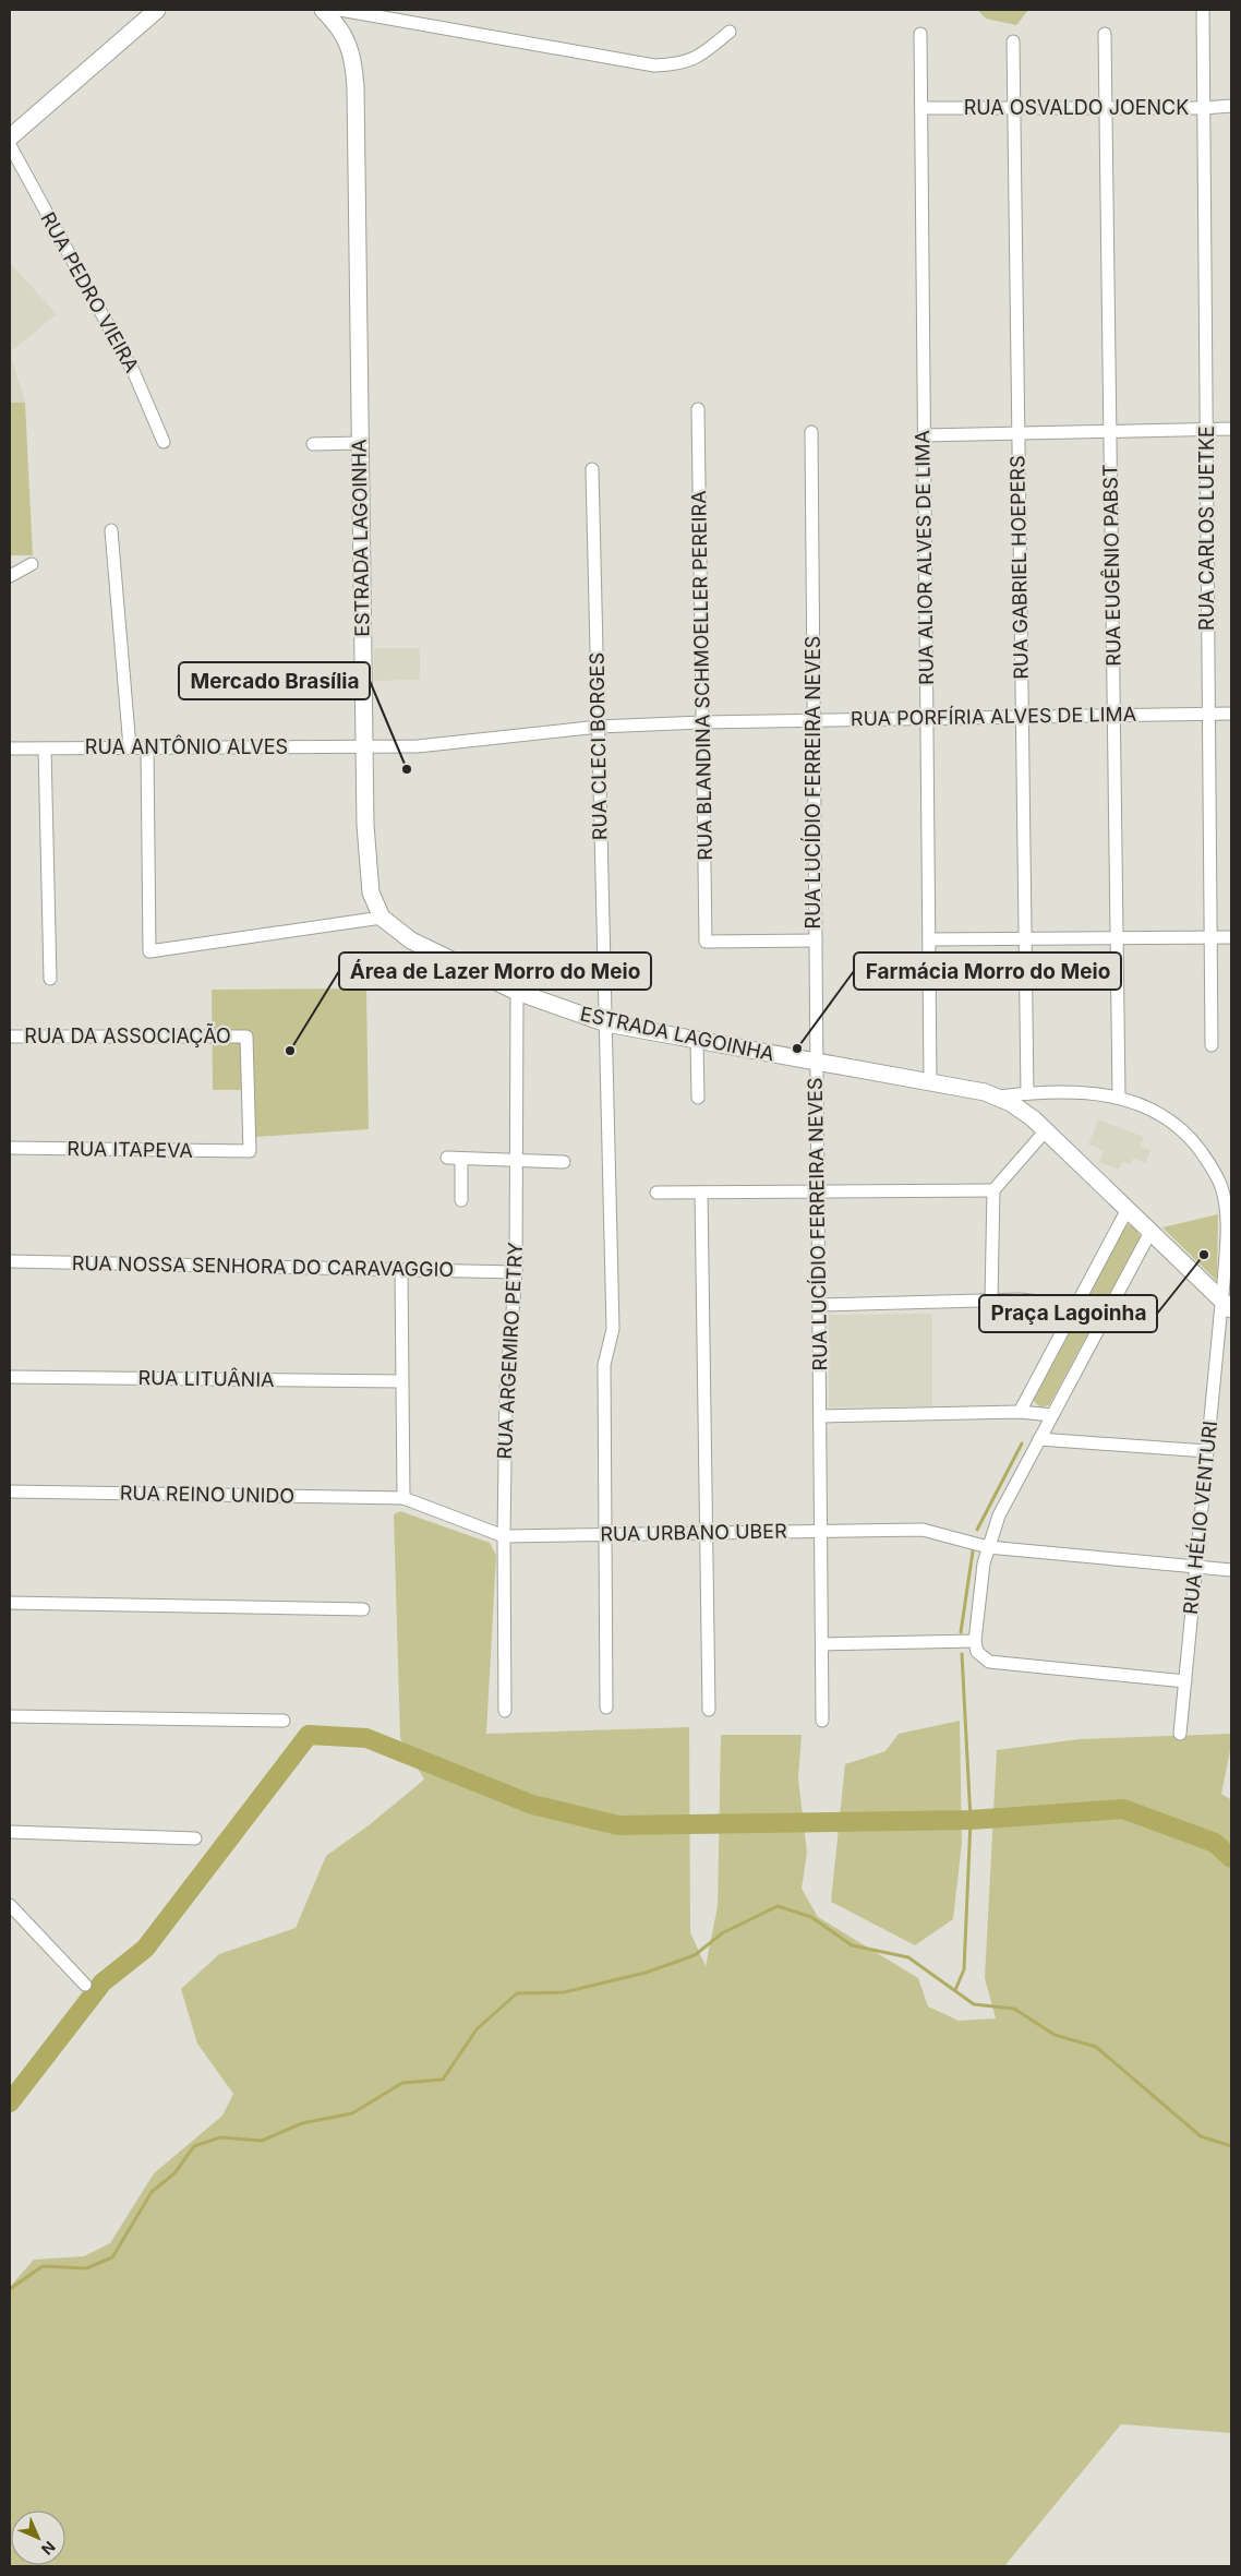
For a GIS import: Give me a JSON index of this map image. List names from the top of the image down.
{
  "streets": {
    "main road": ["ESTRADA LAGOINHA"],
    "street": [
      "RUA OSVALDO JOENCK",
      "RUA PEDRO VIEIRA",
      "RUA CARLOS LUETKE",
      "RUA ALIOR ALVES DE LIMA",
      "RUA EUGÊNIO PABST",
      "RUA GABRIEL HOEPERS",
      "RUA BLANDINA SCHMOELLER PEREIRA",
      "RUA PORFÍRIA ALVES DE LIMA",
      "RUA CLECI BORGES",
      "RUA ANTÔNIO ALVES",
      "RUA LUCÍDIO FERREIRA NEVES",
      "RUA DA ASSOCIAÇÃO",
      "RUA ITAPEVA",
      "RUA NOSSA SENHORA DO CARAVAGGIO",
      "RUA ARGEMIRO PETRY",
      "RUA LITUÂNIA",
      "RUA REINO UNIDO",
      "RUA HÉLIO VENTURI",
      "RUA URBANO UBER"
    ]
  },
  "crossings": [
    ["RUA OSVALDO JOENCK", "RUA CARLOS LUETKE"],
    ["RUA OSVALDO JOENCK", "RUA ALIOR ALVES DE LIMA"],
    ["RUA OSVALDO JOENCK", "RUA EUGÊNIO PABST"],
    ["RUA OSVALDO JOENCK", "RUA GABRIEL HOEPERS"],
    ["RUA CARLOS LUETKE", "RUA PORFÍRIA ALVES DE LIMA"],
    ["ESTRADA LAGOINHA", "RUA ALIOR ALVES DE LIMA"],
    ["ESTRADA LAGOINHA", "RUA EUGÊNIO PABST"],
    ["ESTRADA LAGOINHA", "RUA GABRIEL HOEPERS"],
    ["ESTRADA LAGOINHA", "RUA PORFÍRIA ALVES DE LIMA"],
    ["ESTRADA LAGOINHA", "RUA CLECI BORGES"],
    ["ESTRADA LAGOINHA", "RUA ANTÔNIO ALVES"],
    ["ESTRADA LAGOINHA", "RUA LUCÍDIO FERREIRA NEVES"],
    ["ESTRADA LAGOINHA", "RUA ARGEMIRO PETRY"],
    ["ESTRADA LAGOINHA", "RUA HÉLIO VENTURI"],
    ["RUA ALIOR ALVES DE LIMA", "RUA PORFÍRIA ALVES DE LIMA"],
    ["RUA EUGÊNIO PABST", "RUA PORFÍRIA ALVES DE LIMA"],
    ["RUA GABRIEL HOEPERS", "RUA PORFÍRIA ALVES DE LIMA"],
    ["RUA BLANDINA SCHMOELLER PEREIRA", "RUA PORFÍRIA ALVES DE LIMA"],
    ["RUA BLANDINA SCHMOELLER PEREIRA", "RUA LUCÍDIO FERREIRA NEVES"],
    ["RUA PORFÍRIA ALVES DE LIMA", "RUA CLECI BORGES"],
    ["RUA PORFÍRIA ALVES DE LIMA", "RUA ANTÔNIO ALVES"],
    ["RUA PORFÍRIA ALVES DE LIMA", "RUA LUCÍDIO FERREIRA NEVES"],
    ["RUA CLECI BORGES", "RUA URBANO UBER"],
    ["RUA LUCÍDIO FERREIRA NEVES", "RUA URBANO UBER"],
    ["RUA DA ASSOCIAÇÃO", "RUA ITAPEVA"],
    ["RUA NOSSA SENHORA DO CARAVAGGIO", "RUA ARGEMIRO PETRY"],
    ["RUA ARGEMIRO PETRY", "RUA URBANO UBER"],
    ["RUA REINO UNIDO", "RUA URBANO UBER"],
    ["RUA HÉLIO VENTURI", "RUA URBANO UBER"]
  ],
  "places": [
    "Mercado Brasília",
    "Farmácia Morro do Meio",
    "Área de Lazer Morro do Meio",
    "Praça Lagoinha"
  ],
  "north": "bottom right"
}
